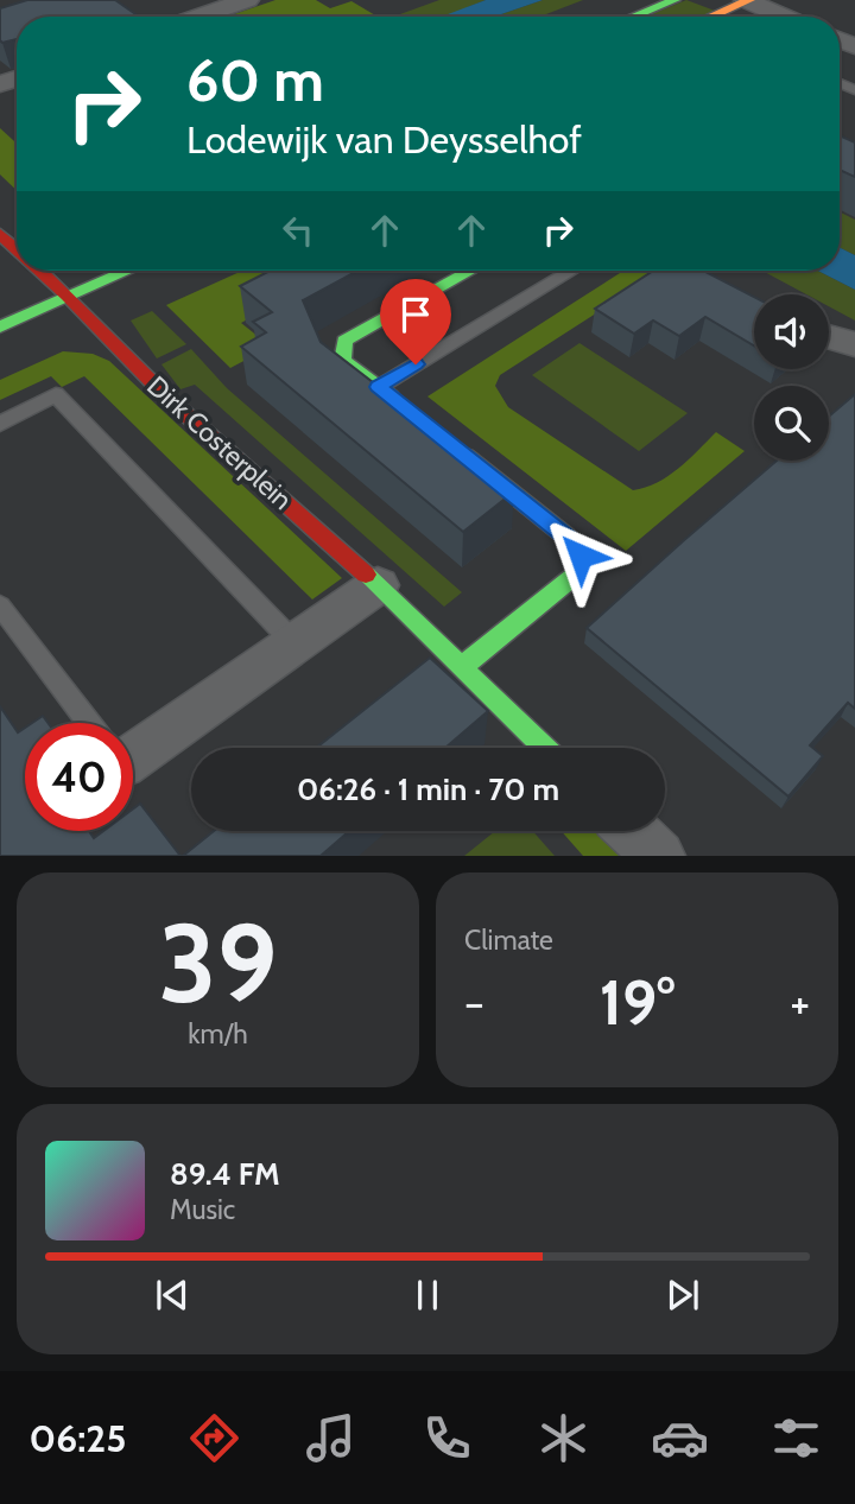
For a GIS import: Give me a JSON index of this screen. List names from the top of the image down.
{
  "streets": {
    "street": ["Dirk Costerplein"]
  },
  "page": {
    "turn": ["60 m", "Lodewijk van Deysselhof"],
    "limit": "40",
    "trip": "06:26 · 1 min · 70 m",
    "tile": [
      ["39", "km/h"],
      "Climate"
    ],
    "heat": ["−", "19°", "+"],
    "song": ["89.4 FM", "Music"],
    "tabs": "06:25"
  }
}
